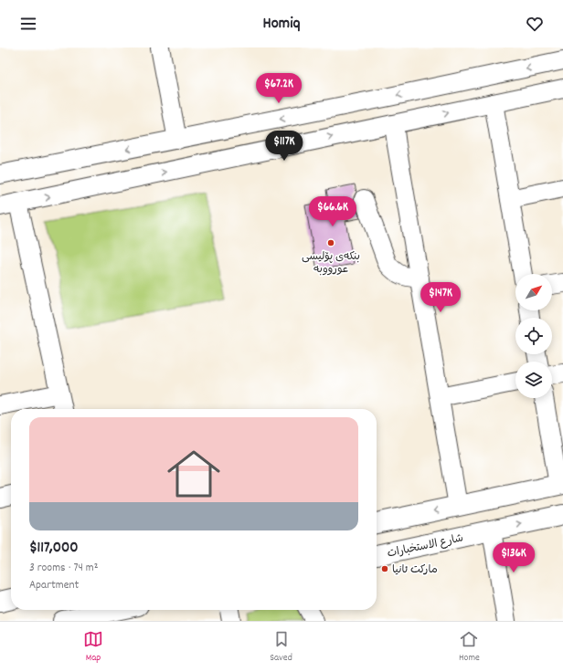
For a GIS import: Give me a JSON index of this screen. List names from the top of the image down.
{
  "streets": {
    "main road": ["شارع الاستخبارات"]
  },
  "places": ["بنکەی پۆلیسی عورووبە", "ماركت ئانيا"],
  "north": "top right",
  "page": {
    "header": "Homiq",
    "price": [
      "$67.2K",
      "$117K",
      "$66.6K",
      "$147K",
      "$136K"
    ],
    "list": [
      {
        "name": "$117,000",
        "note": "3 rooms · 74 m² · Apartment"
      }
    ],
    "tabs": ["Map", "Saved", "Home"]
  }
}
